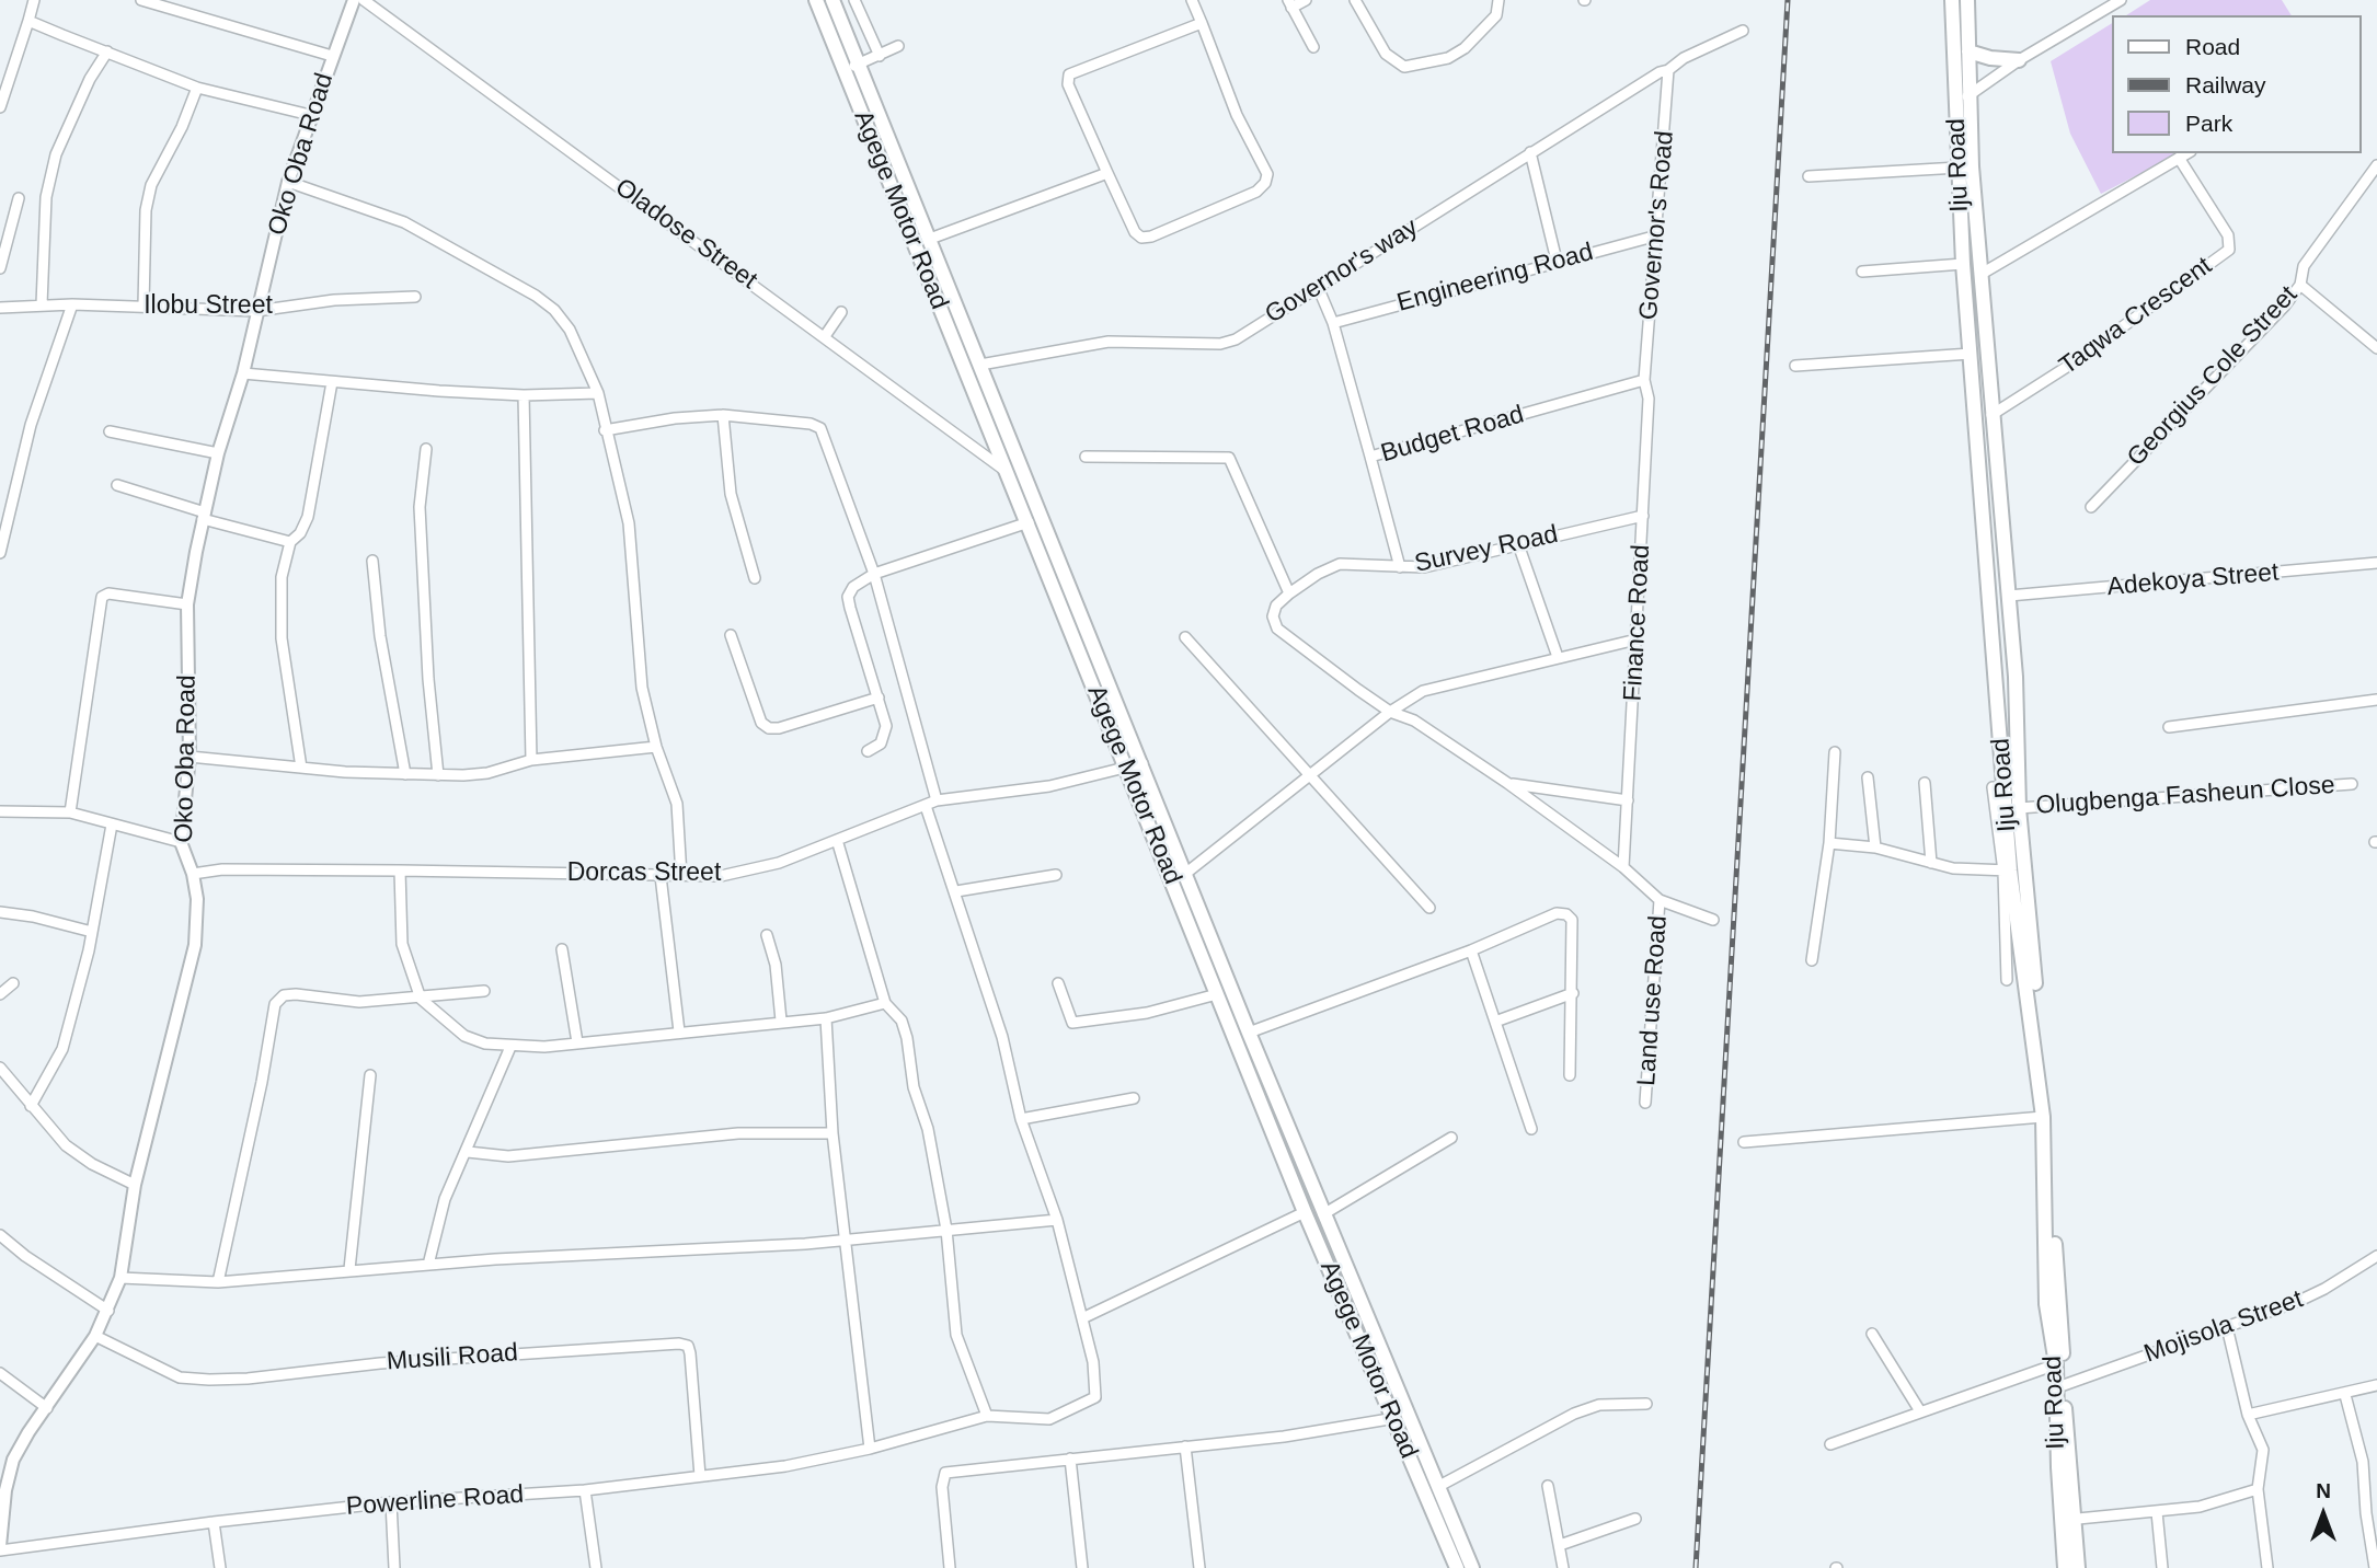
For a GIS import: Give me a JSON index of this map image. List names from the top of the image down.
{
  "streets": {
    "main road": ["Iju Road", "Agege Motor Road"],
    "street": [
      "Oko Oba Road",
      "Governor's Road",
      "Oladose Street",
      "Governor's way",
      "Engineering Road",
      "Ilobu Street",
      "Taqwa Crescent",
      "Georgius Cole Street",
      "Budget Road",
      "Survey Road",
      "Adekoya Street",
      "Finance Road",
      "Olugbenga Fasheun Close",
      "Dorcas Street",
      "Land use Road",
      "Mojisola Street",
      "Musili Road",
      "Powerline Road"
    ]
  },
  "crossings": [
    ["Oko Oba Road", "Oladose Street"],
    ["Oko Oba Road", "Ilobu Street"],
    ["Oko Oba Road", "Dorcas Street"],
    ["Oko Oba Road", "Musili Road"],
    ["Oko Oba Road", "Powerline Road"],
    ["Iju Road", "Taqwa Crescent"],
    ["Iju Road", "Adekoya Street"],
    ["Iju Road", "Olugbenga Fasheun Close"],
    ["Iju Road", "Mojisola Street"],
    ["Agege Motor Road", "Oladose Street"],
    ["Agege Motor Road", "Governor's way"],
    ["Agege Motor Road", "Dorcas Street"],
    ["Governor's Road", "Governor's way"],
    ["Governor's Road", "Engineering Road"],
    ["Governor's Road", "Budget Road"],
    ["Governor's Road", "Finance Road"],
    ["Budget Road", "Survey Road"],
    ["Budget Road", "Finance Road"],
    ["Survey Road", "Finance Road"],
    ["Finance Road", "Land use Road"],
    ["Musili Road", "Powerline Road"]
  ],
  "legend": ["Road", "Railway", "Park"],
  "north": "top"
}
